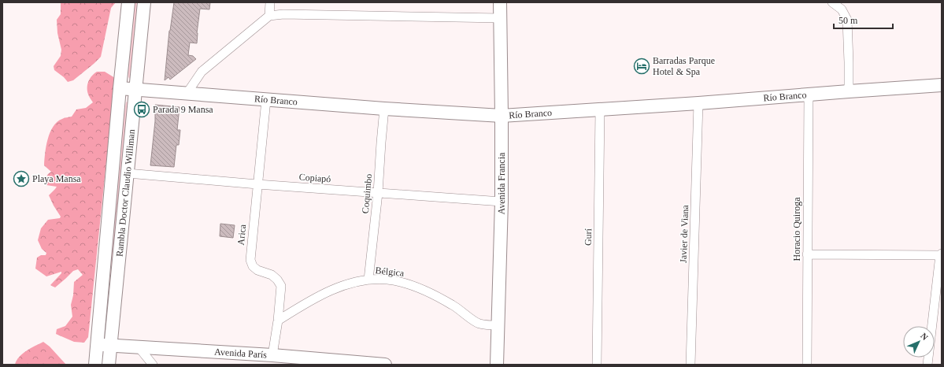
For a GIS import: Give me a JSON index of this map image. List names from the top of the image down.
{
  "streets": {
    "street": [
      "Río Branco",
      "Copiapó",
      "Avenida Francia",
      "Rambla Doctor Claudio Williman",
      "Coquimbo",
      "Horacio Quiroga",
      "Javier de Viana",
      "Arica",
      "Gurí",
      "Bélgica",
      "Avenida París"
    ]
  },
  "crossings": [
    ["Río Branco", "Avenida Francia"],
    ["Río Branco", "Rambla Doctor Claudio Williman"],
    ["Río Branco", "Coquimbo"],
    ["Río Branco", "Horacio Quiroga"],
    ["Río Branco", "Javier de Viana"],
    ["Río Branco", "Arica"],
    ["Río Branco", "Gurí"],
    ["Copiapó", "Avenida Francia"],
    ["Copiapó", "Rambla Doctor Claudio Williman"],
    ["Copiapó", "Coquimbo"],
    ["Copiapó", "Arica"],
    ["Avenida Francia", "Bélgica"],
    ["Rambla Doctor Claudio Williman", "Avenida París"],
    ["Coquimbo", "Bélgica"],
    ["Arica", "Bélgica"],
    ["Arica", "Avenida París"]
  ],
  "places": {
    "hotel": ["Barradas Parque Hotel & Spa"],
    "bus stop": ["Parada 9 Mansa"],
    "place": ["Playa Mansa"]
  },
  "scale_bar": "50 m",
  "north": "top right"
}
